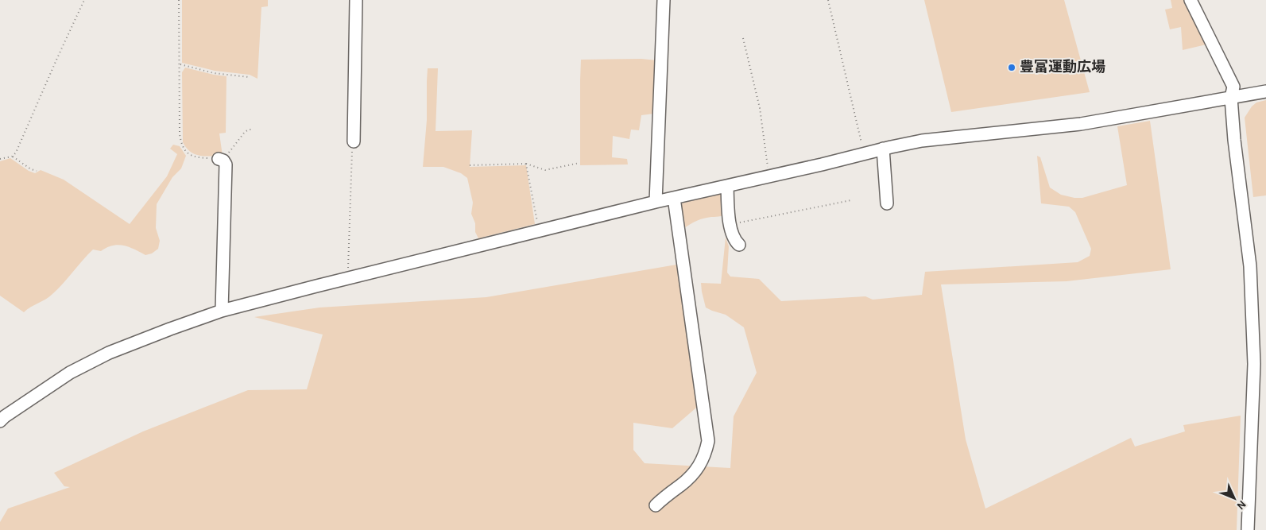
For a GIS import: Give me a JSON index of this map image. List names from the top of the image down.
{
  "places": ["豊富運動広場"],
  "north": "bottom right"
}
